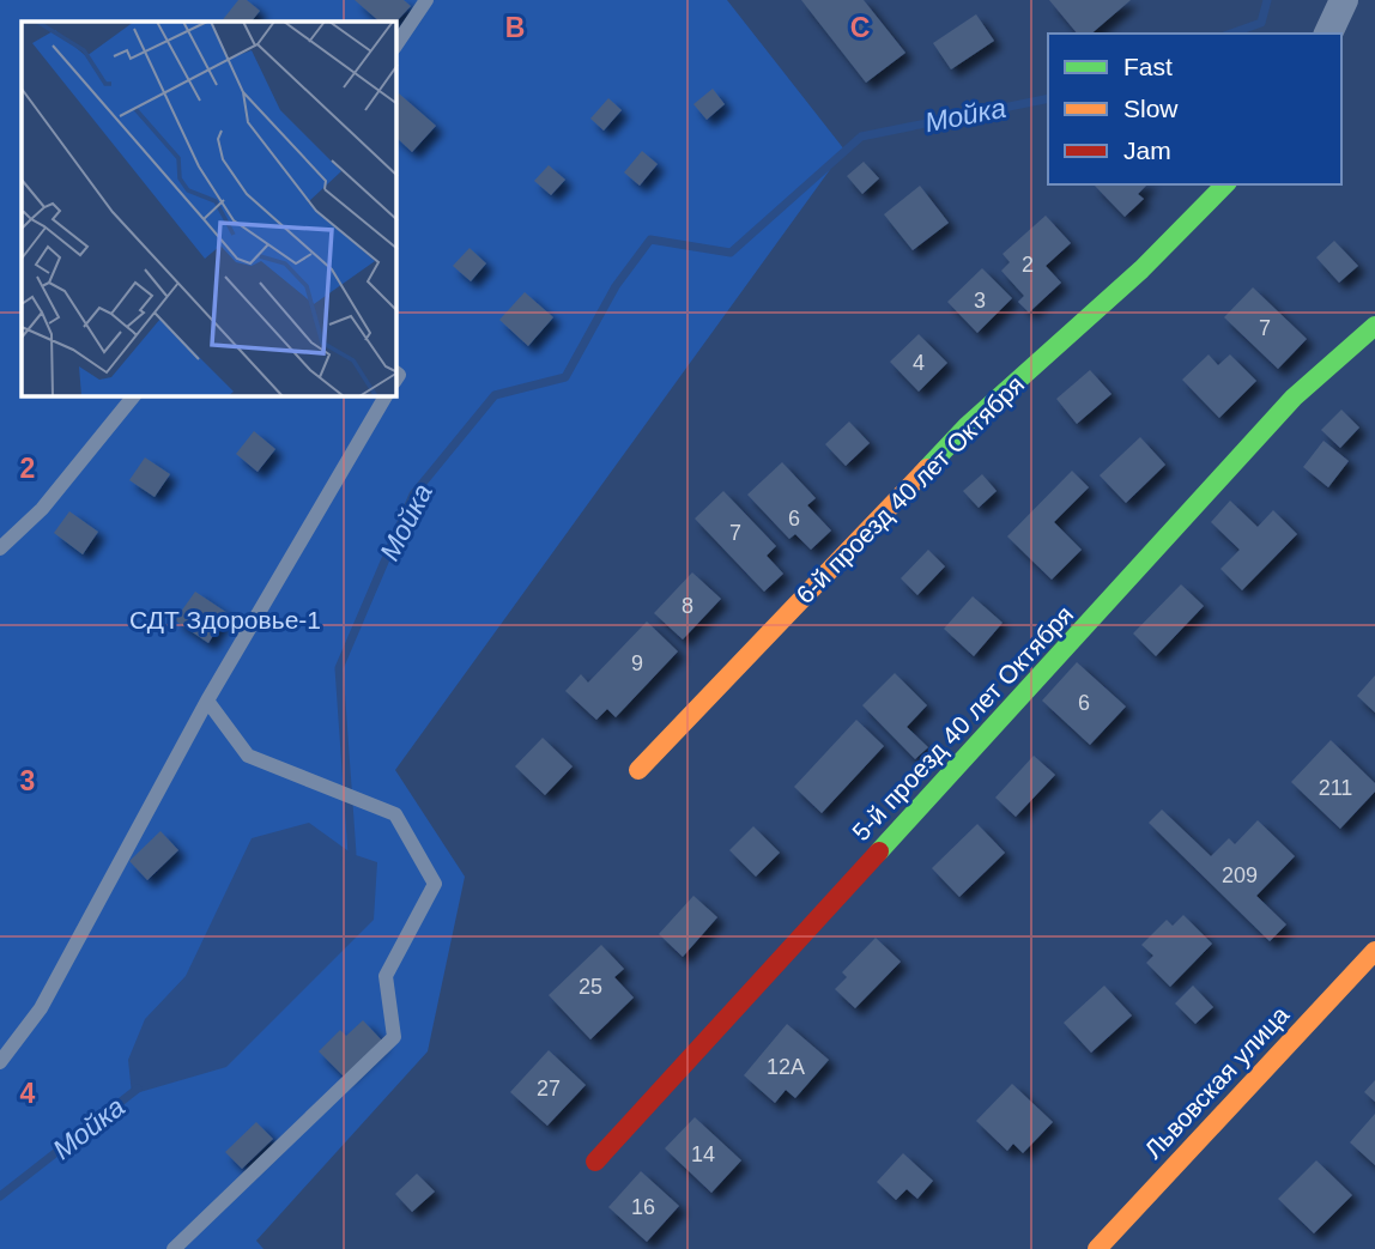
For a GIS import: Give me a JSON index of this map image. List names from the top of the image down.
{
  "streets": {
    "street": ["6-й проезд 40 лет Октября", "5-й проезд 40 лет Октября", "Львовская улица"]
  },
  "water": ["Мойка"],
  "parks": ["СДТ Здоровье-1"],
  "house_numbers": [
    "2",
    "3",
    "7",
    "4",
    "6",
    "7",
    "8",
    "9",
    "6",
    "211",
    "209",
    "25",
    "12А",
    "27",
    "14",
    "16"
  ],
  "legend": ["Fast", "Slow", "Jam"],
  "grid": {
    "columns": ["B", "C"],
    "rows": ["2", "3", "4"]
  }
}
